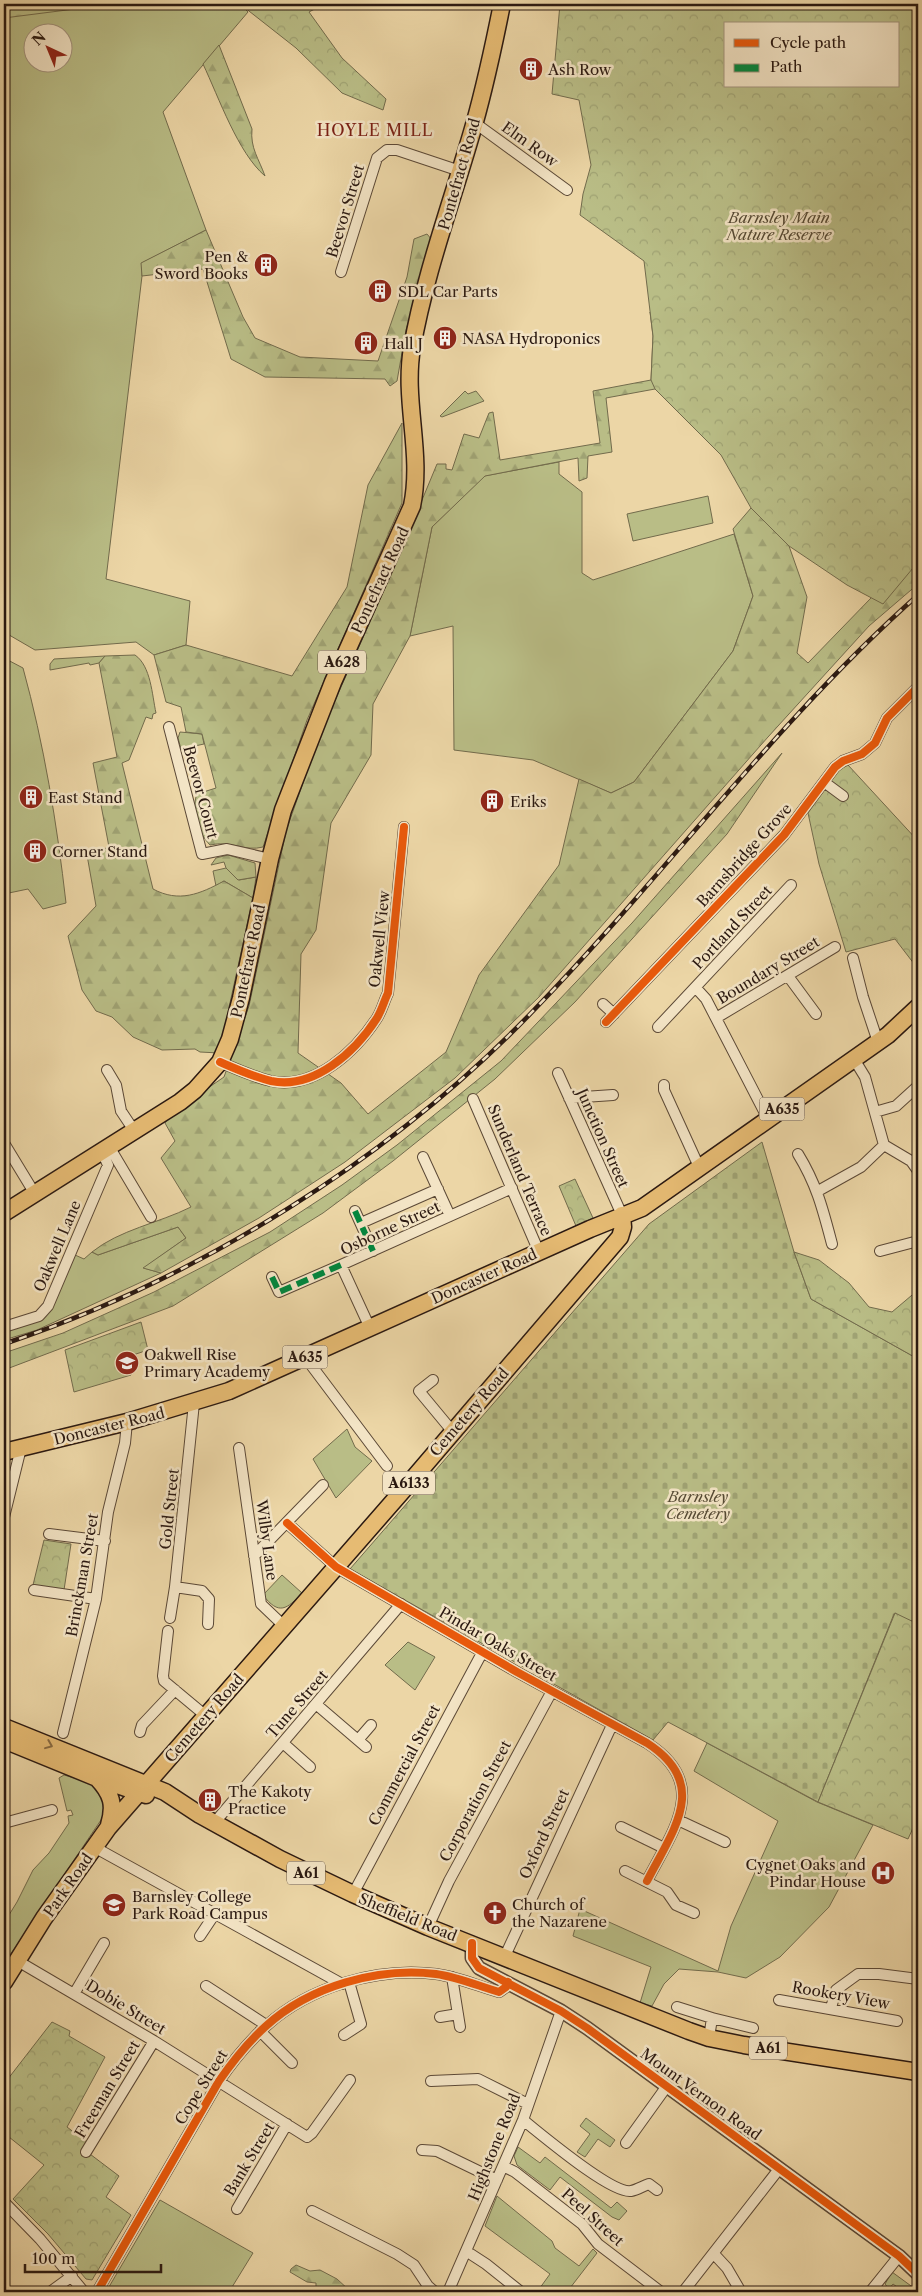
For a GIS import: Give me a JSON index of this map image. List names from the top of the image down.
{
  "streets": {
    "highway": [
      "Pontefract Road",
      "A628",
      "A635",
      "Doncaster Road",
      "Cemetery Road",
      "A6133",
      "A61",
      "Park Road",
      "Sheffield Road"
    ],
    "street": [
      "Elm Row",
      "Beevor Street",
      "Beevor Court",
      "Barnsbridge Grove",
      "Portland Street",
      "Oakwell View",
      "Boundary Street",
      "Junction Street",
      "Sunderland Terrace",
      "Osborne Street",
      "Oakwell Lane",
      "Gold Street",
      "Wilby Lane",
      "Brinckman Street",
      "Pindar Oaks Street",
      "Tune Street",
      "Commercial Street",
      "Corporation Street",
      "Oxford Street",
      "Rookery View",
      "Dobie Street",
      "Cope Street",
      "Freeman Street",
      "Mount Vernon Road",
      "Highstone Road",
      "Bank Street",
      "Peel Street"
    ]
  },
  "crossings": [
    ["Elm Row", "Pontefract Road"],
    ["Pontefract Road", "Beevor Street"],
    ["Pontefract Road", "Beevor Court"],
    ["Pontefract Road", "Oakwell View"],
    ["Pontefract Road", "Oakwell Lane"],
    ["Portland Street", "Boundary Street"],
    ["Portland Street", "Doncaster Road"],
    ["Junction Street", "Doncaster Road"],
    ["Sunderland Terrace", "Osborne Street"],
    ["Sunderland Terrace", "Doncaster Road"],
    ["Osborne Street", "Doncaster Road"],
    ["Doncaster Road", "A6133"],
    ["Doncaster Road", "Gold Street"],
    ["Doncaster Road", "Brinckman Street"],
    ["Cemetery Road", "A6133"],
    ["Cemetery Road", "Wilby Lane"],
    ["Cemetery Road", "Pindar Oaks Street"],
    ["Cemetery Road", "Park Road"],
    ["Cemetery Road", "Sheffield Road"],
    ["A6133", "Park Road"],
    ["A6133", "Sheffield Road"],
    ["Pindar Oaks Street", "Tune Street"],
    ["Pindar Oaks Street", "Commercial Street"],
    ["Pindar Oaks Street", "Corporation Street"],
    ["Pindar Oaks Street", "Oxford Street"],
    ["Tune Street", "Sheffield Road"],
    ["Commercial Street", "Sheffield Road"],
    ["Corporation Street", "Sheffield Road"],
    ["Oxford Street", "Sheffield Road"],
    ["A61", "Sheffield Road"],
    ["Park Road", "Sheffield Road"],
    ["Park Road", "Dobie Street"],
    ["Sheffield Road", "Mount Vernon Road"],
    ["Dobie Street", "Cope Street"],
    ["Dobie Street", "Freeman Street"],
    ["Dobie Street", "Bank Street"],
    ["Cope Street", "Mount Vernon Road"],
    ["Mount Vernon Road", "Highstone Road"],
    ["Highstone Road", "Peel Street"]
  ],
  "districts": ["HOYLE MILL"],
  "parks": ["Barnsley Main Nature Reserve", "Barnsley Cemetery"],
  "places": {
    "building": [
      "Ash Row",
      "Pen & Sword Books",
      "SDL Car Parts",
      "NASA Hydroponics",
      "Hall J",
      "East Stand",
      "Eriks",
      "Corner Stand",
      "The Kakoty Practice"
    ],
    "school or university": ["Oakwell Rise Primary Academy", "Barnsley College Park Road Campus"],
    "hospital": ["Cygnet Oaks and Pindar House"],
    "church": ["Church of the Nazarene"]
  },
  "legend": ["Cycle path", "Path"],
  "scale_bar": "100 m",
  "north": "top left"
}
